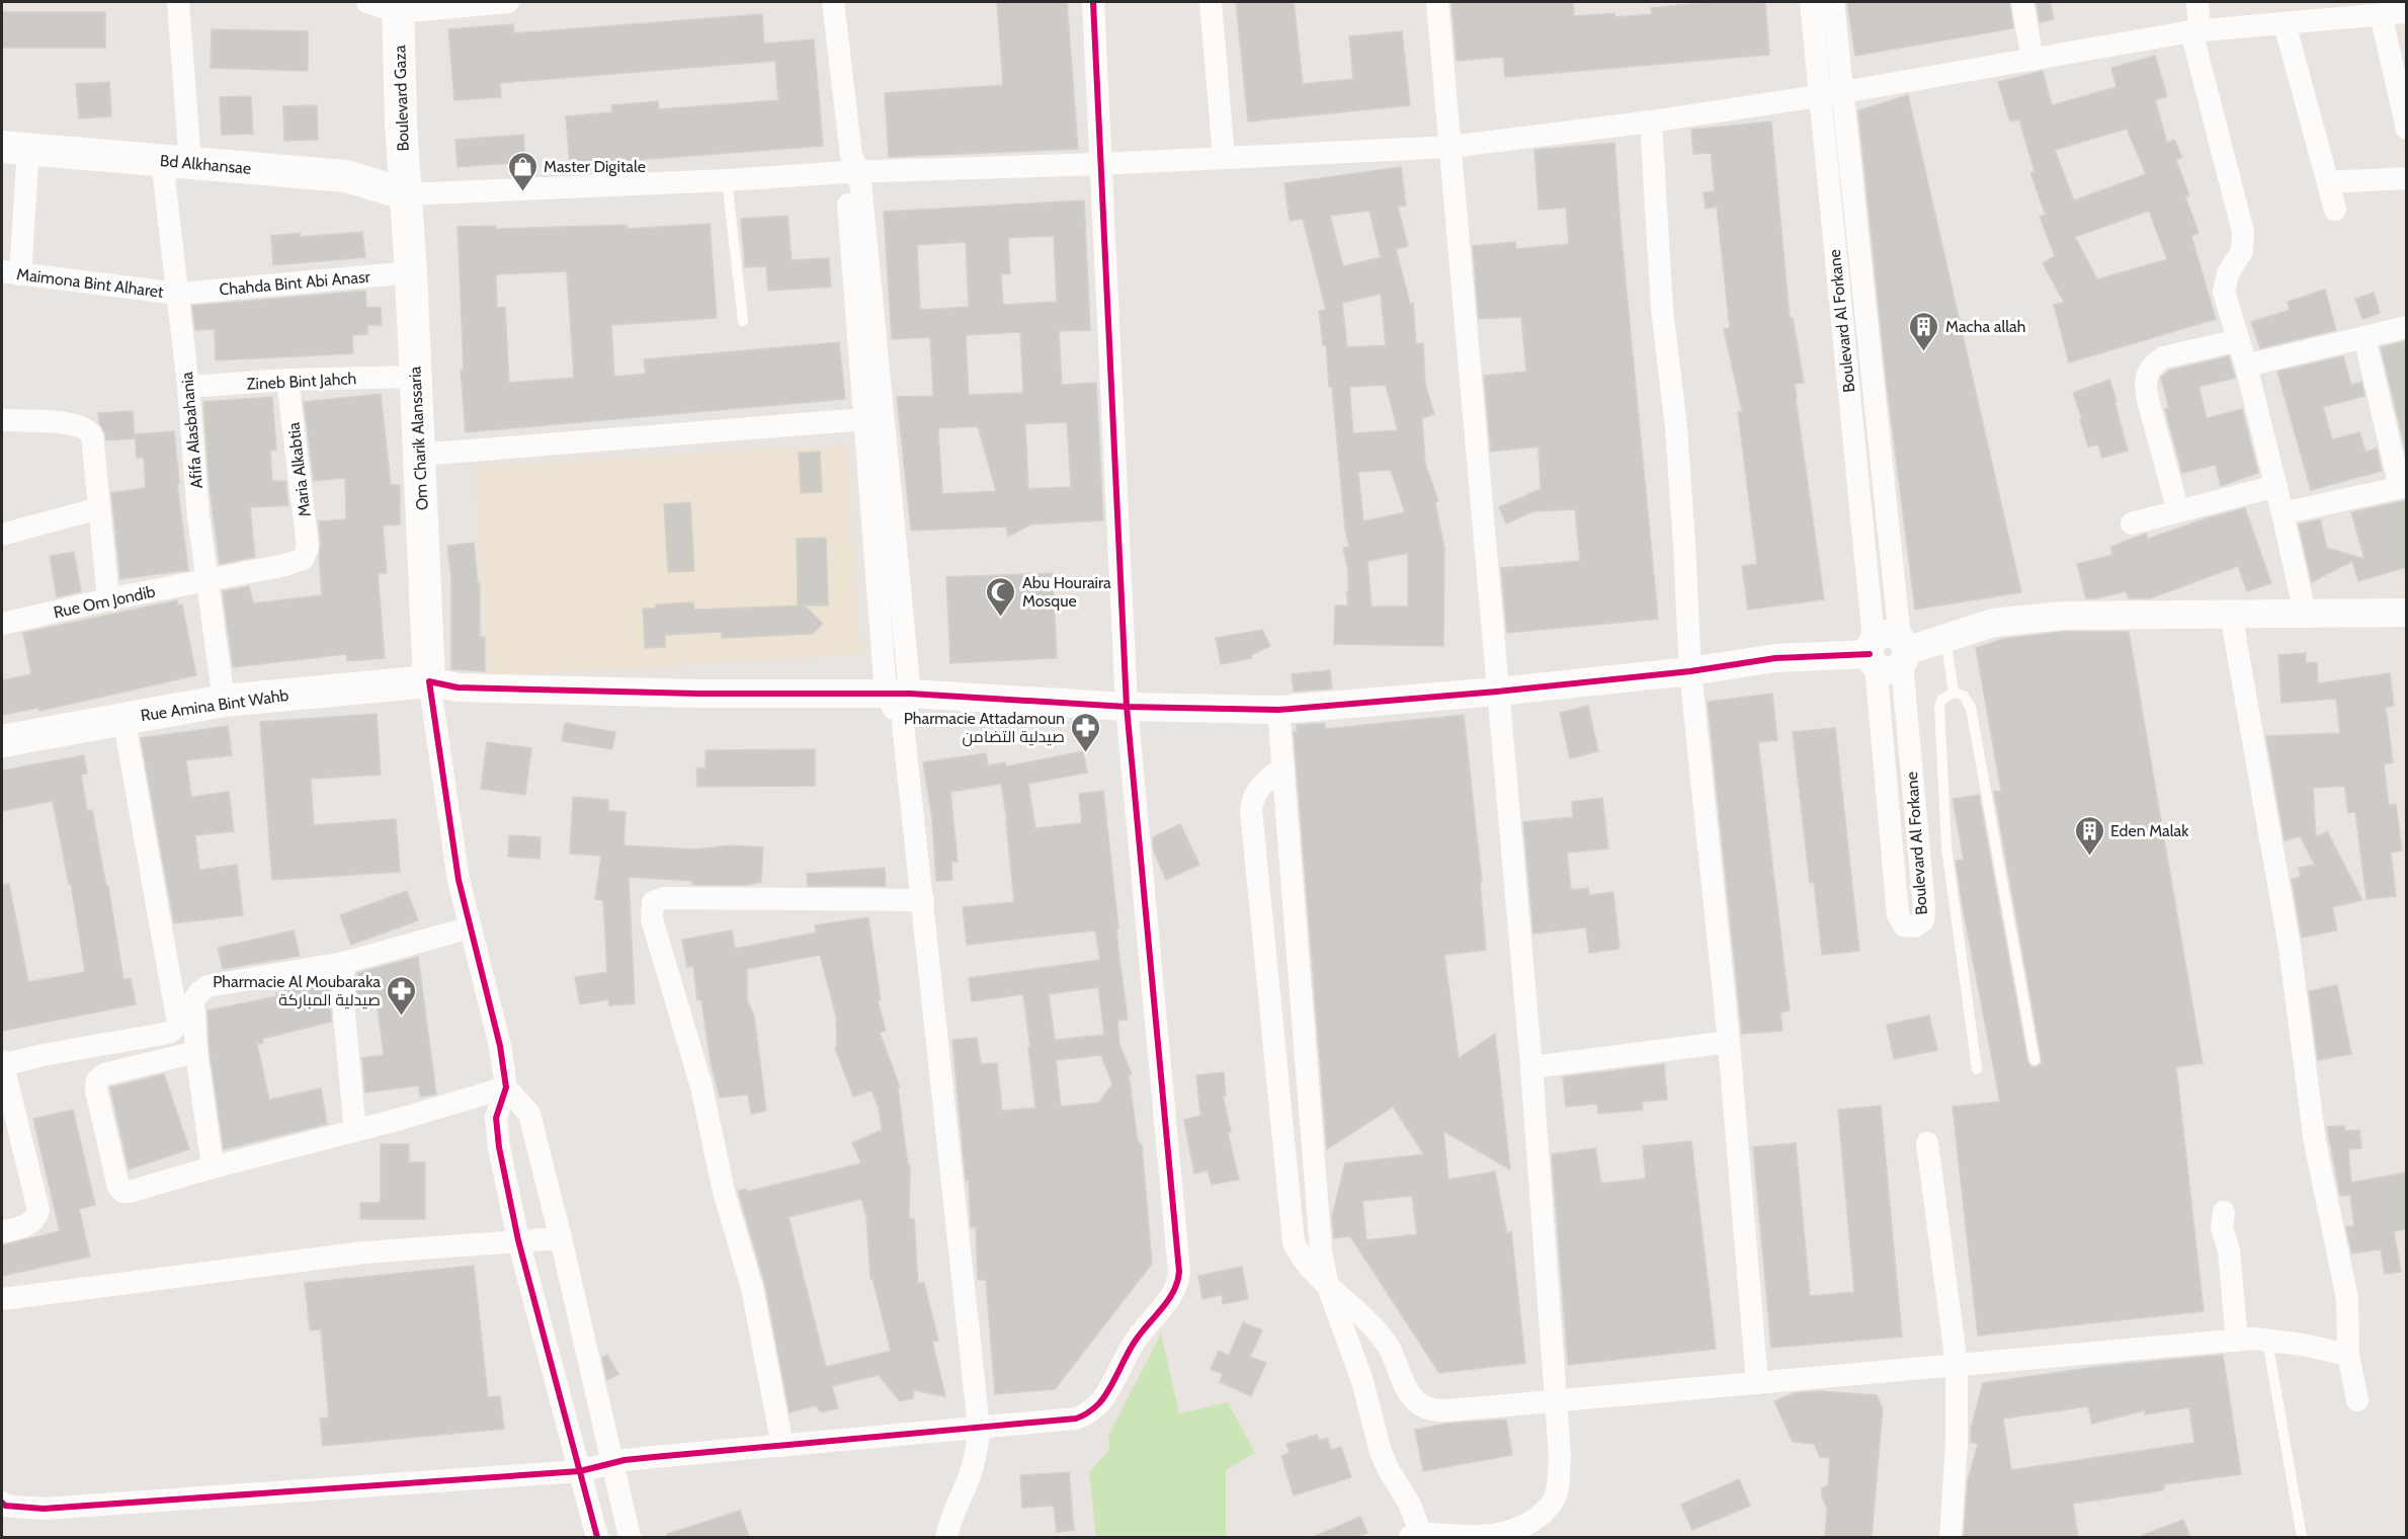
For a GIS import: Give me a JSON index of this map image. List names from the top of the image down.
{
  "streets": {
    "main road": [
      "Boulevard Gaza",
      "Bd Alkhansae",
      "Om Charik Alanssaria",
      "Rue Amina Bint Wahb"
    ],
    "street": [
      "Maimona Bint Alharet",
      "Chahda Bint Abi Anasr",
      "Boulevard Al Forkane",
      "Zineb Bint Jahch",
      "Afifa Alasbahania",
      "Maria Alkabtia",
      "Rue Om Jondib"
    ]
  },
  "crossings": [
    ["Boulevard Gaza", "Bd Alkhansae"],
    ["Boulevard Gaza", "Om Charik Alanssaria"],
    ["Bd Alkhansae", "Afifa Alasbahania"],
    ["Bd Alkhansae", "Om Charik Alanssaria"],
    ["Maimona Bint Alharet", "Chahda Bint Abi Anasr"],
    ["Maimona Bint Alharet", "Afifa Alasbahania"],
    ["Chahda Bint Abi Anasr", "Afifa Alasbahania"],
    ["Chahda Bint Abi Anasr", "Om Charik Alanssaria"],
    ["Zineb Bint Jahch", "Afifa Alasbahania"],
    ["Zineb Bint Jahch", "Om Charik Alanssaria"],
    ["Zineb Bint Jahch", "Maria Alkabtia"],
    ["Afifa Alasbahania", "Rue Om Jondib"],
    ["Afifa Alasbahania", "Rue Amina Bint Wahb"],
    ["Om Charik Alanssaria", "Rue Amina Bint Wahb"],
    ["Maria Alkabtia", "Rue Om Jondib"]
  ],
  "places": {
    "shop": ["Master Digitale"],
    "building": ["Macha allah", "Eden Malak"],
    "mosque": ["Abu Houraira Mosque"],
    "pharmacy": ["Pharmacie Attadamoun صيدلية التضامن", "Pharmacie Al Moubaraka صيدلية المباركة"]
  }
}
